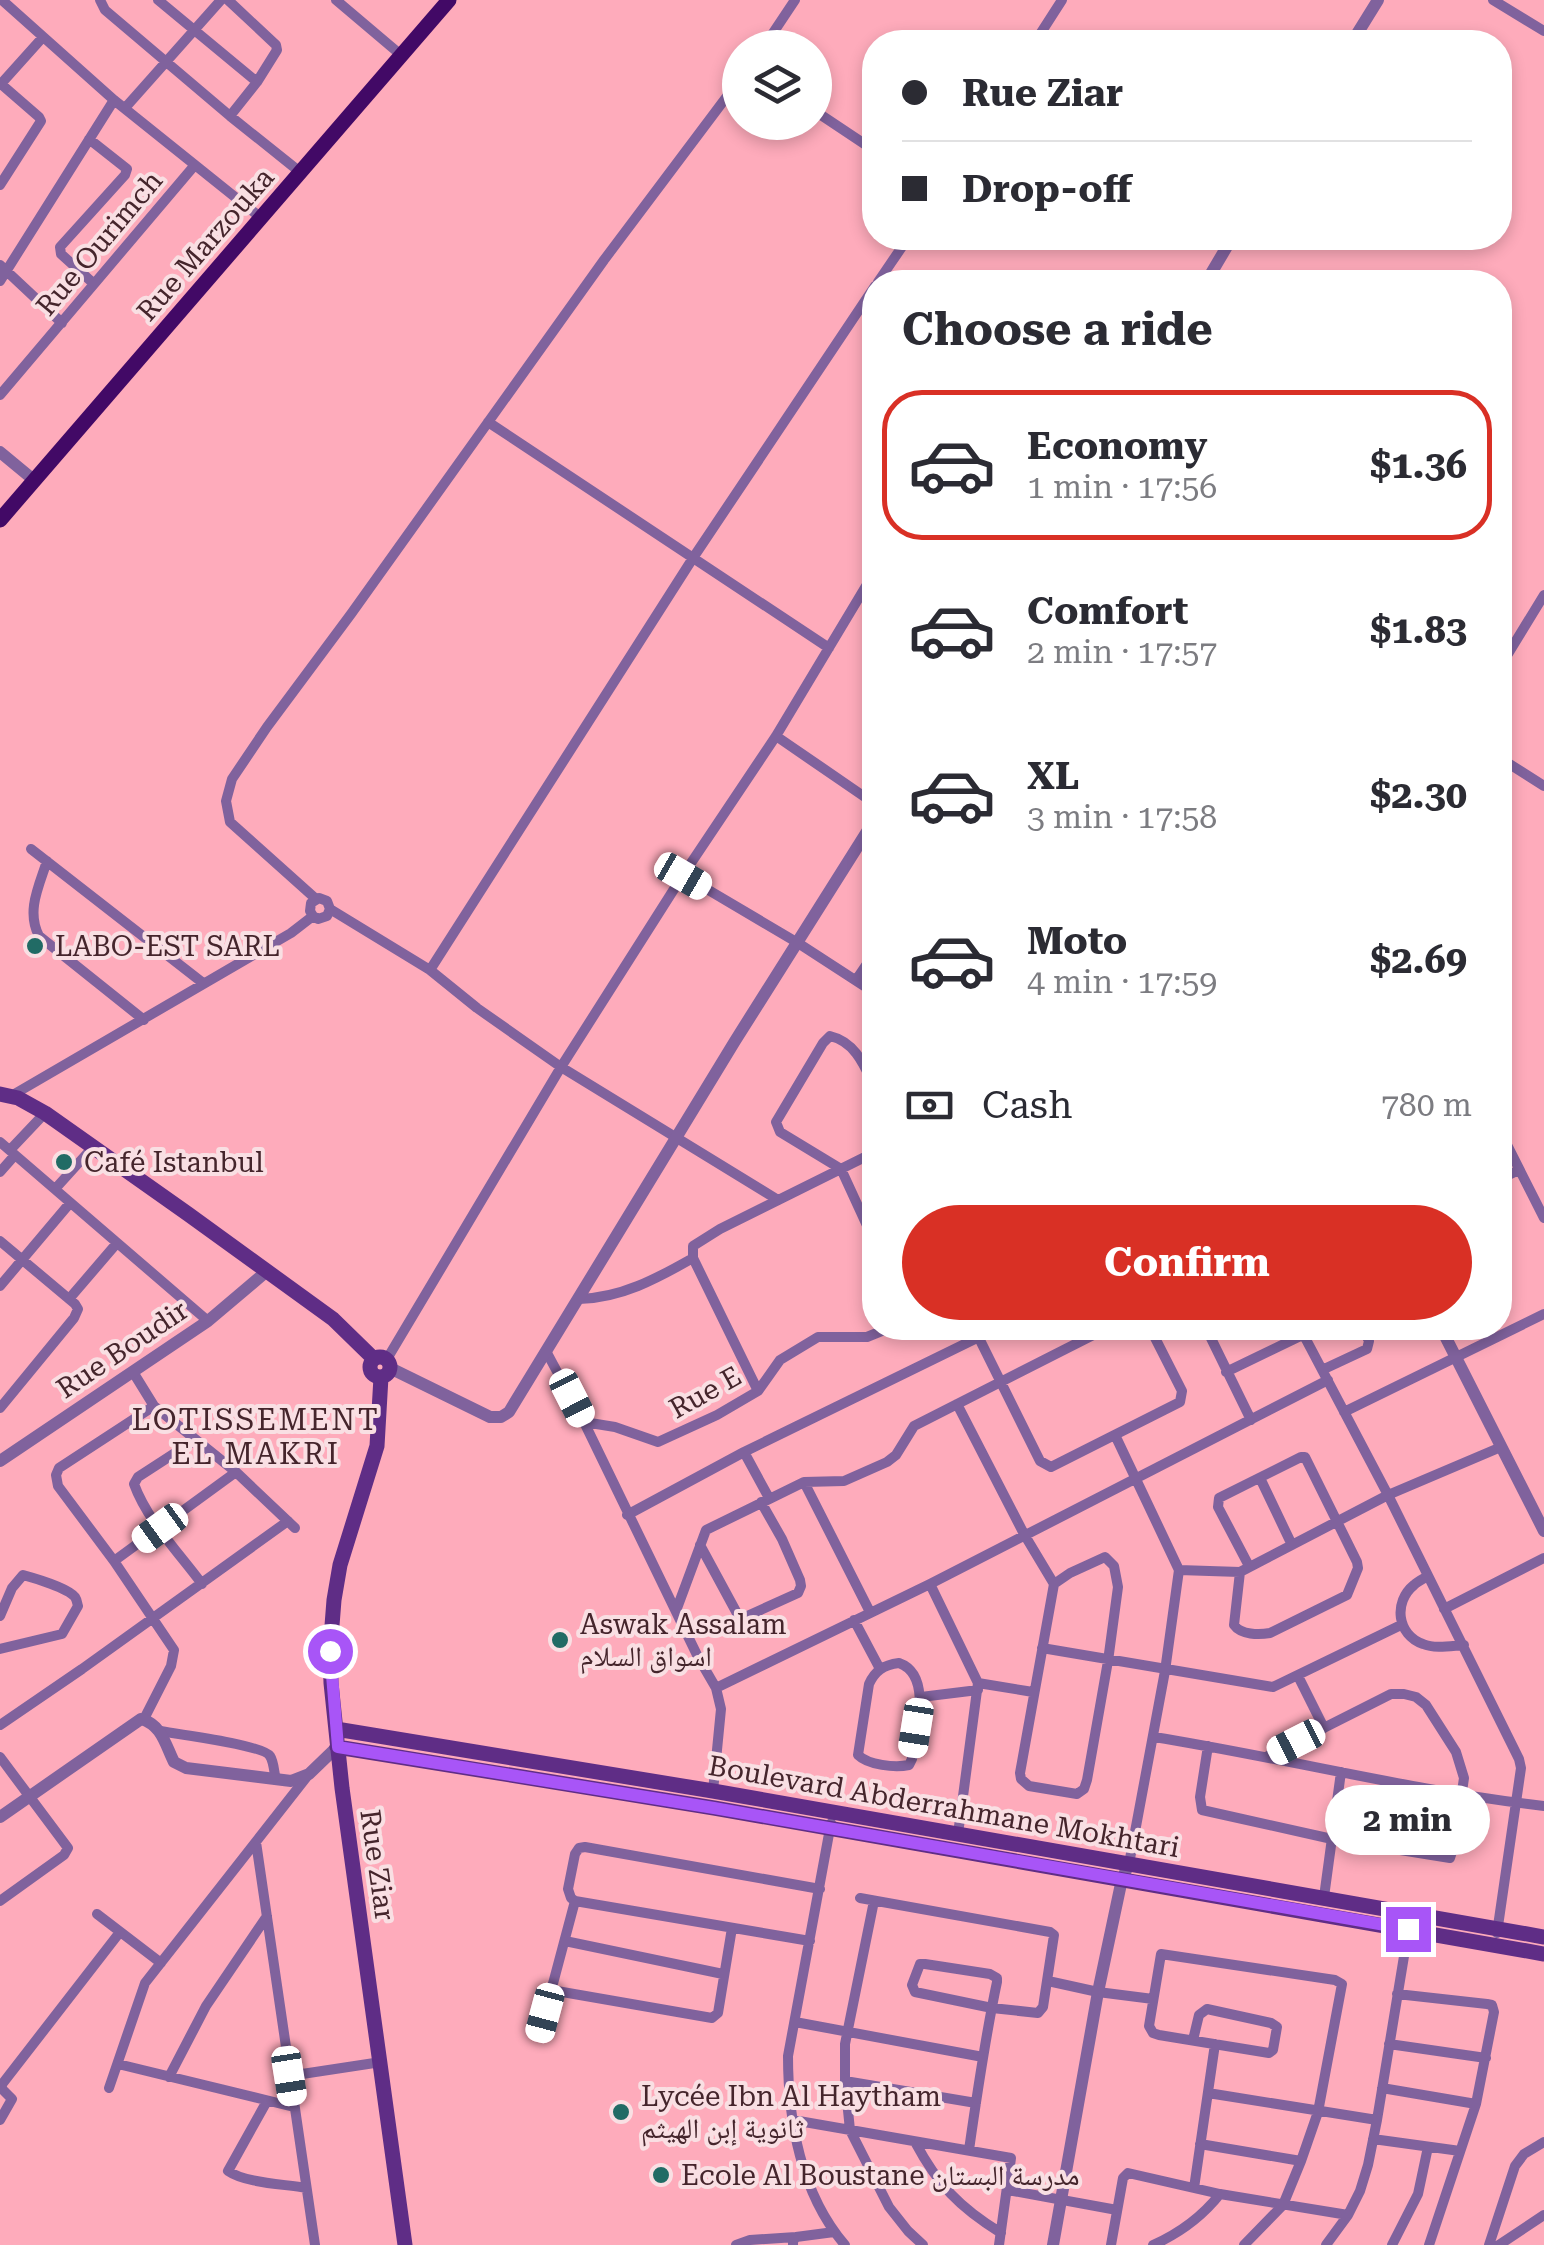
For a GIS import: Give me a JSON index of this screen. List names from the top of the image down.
{
  "streets": {
    "main road": ["Rue Marzouka", "Boulevard Abderrahmane Mokhtari", "Rue Ziar"],
    "street": ["Rue Ourimch", "Rue Boudir", "Rue E"]
  },
  "crossings": [
    ["Boulevard Abderrahmane Mokhtari", "Rue Ziar"]
  ],
  "districts": ["LOTISSEMENT EL MAKRI"],
  "places": [
    "LABO-EST SARL",
    "Café Istanbul",
    "Aswak Assalam اسواق السلام",
    "Lycée Ibn Al Haytham ثانوية إبن الهيثم",
    "Ecole Al Boustane مدرسة البستان"
  ],
  "page": {
    "banner": ["Rue Ziar", "Drop-off"],
    "heading": "Choose a ride",
    "list": [
      {
        "name": "Economy",
        "note": "1 min · 17:56",
        "value": "$1.36"
      },
      {
        "name": "Comfort",
        "note": "2 min · 17:57",
        "value": "$1.83"
      },
      {
        "name": "XL",
        "note": "3 min · 17:58",
        "value": "$2.30"
      },
      {
        "name": "Moto",
        "note": "4 min · 17:59",
        "value": "$2.69"
      }
    ],
    "pay": ["Cash", "780 m"],
    "buttons": "Confirm",
    "bubble": "2 min"
  }
}
